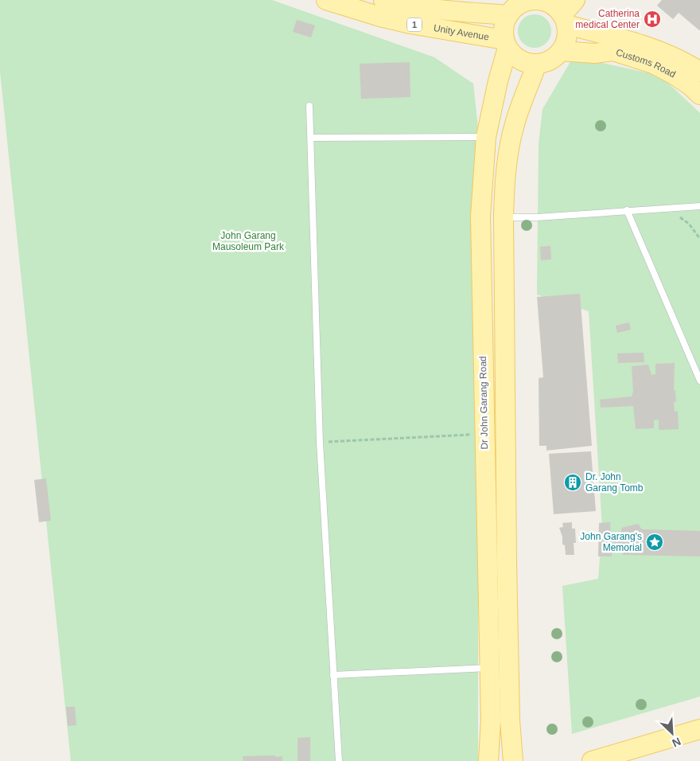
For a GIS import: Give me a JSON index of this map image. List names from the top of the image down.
{
  "streets": {
    "main road": [
      "1",
      "Unity Avenue",
      "Customs Road",
      "Dr John Garang Road"
    ]
  },
  "crossings": [
    ["Unity Avenue", "Customs Road"],
    ["Unity Avenue", "Dr John Garang Road"],
    ["Customs Road", "Dr John Garang Road"]
  ],
  "parks": ["John Garang Mausoleum Park"],
  "places": {
    "hospital": ["Catherina medical Center"],
    "building": ["Dr. John Garang Tomb"],
    "place": ["John Garang's Memorial"]
  },
  "north": "bottom right"
}
